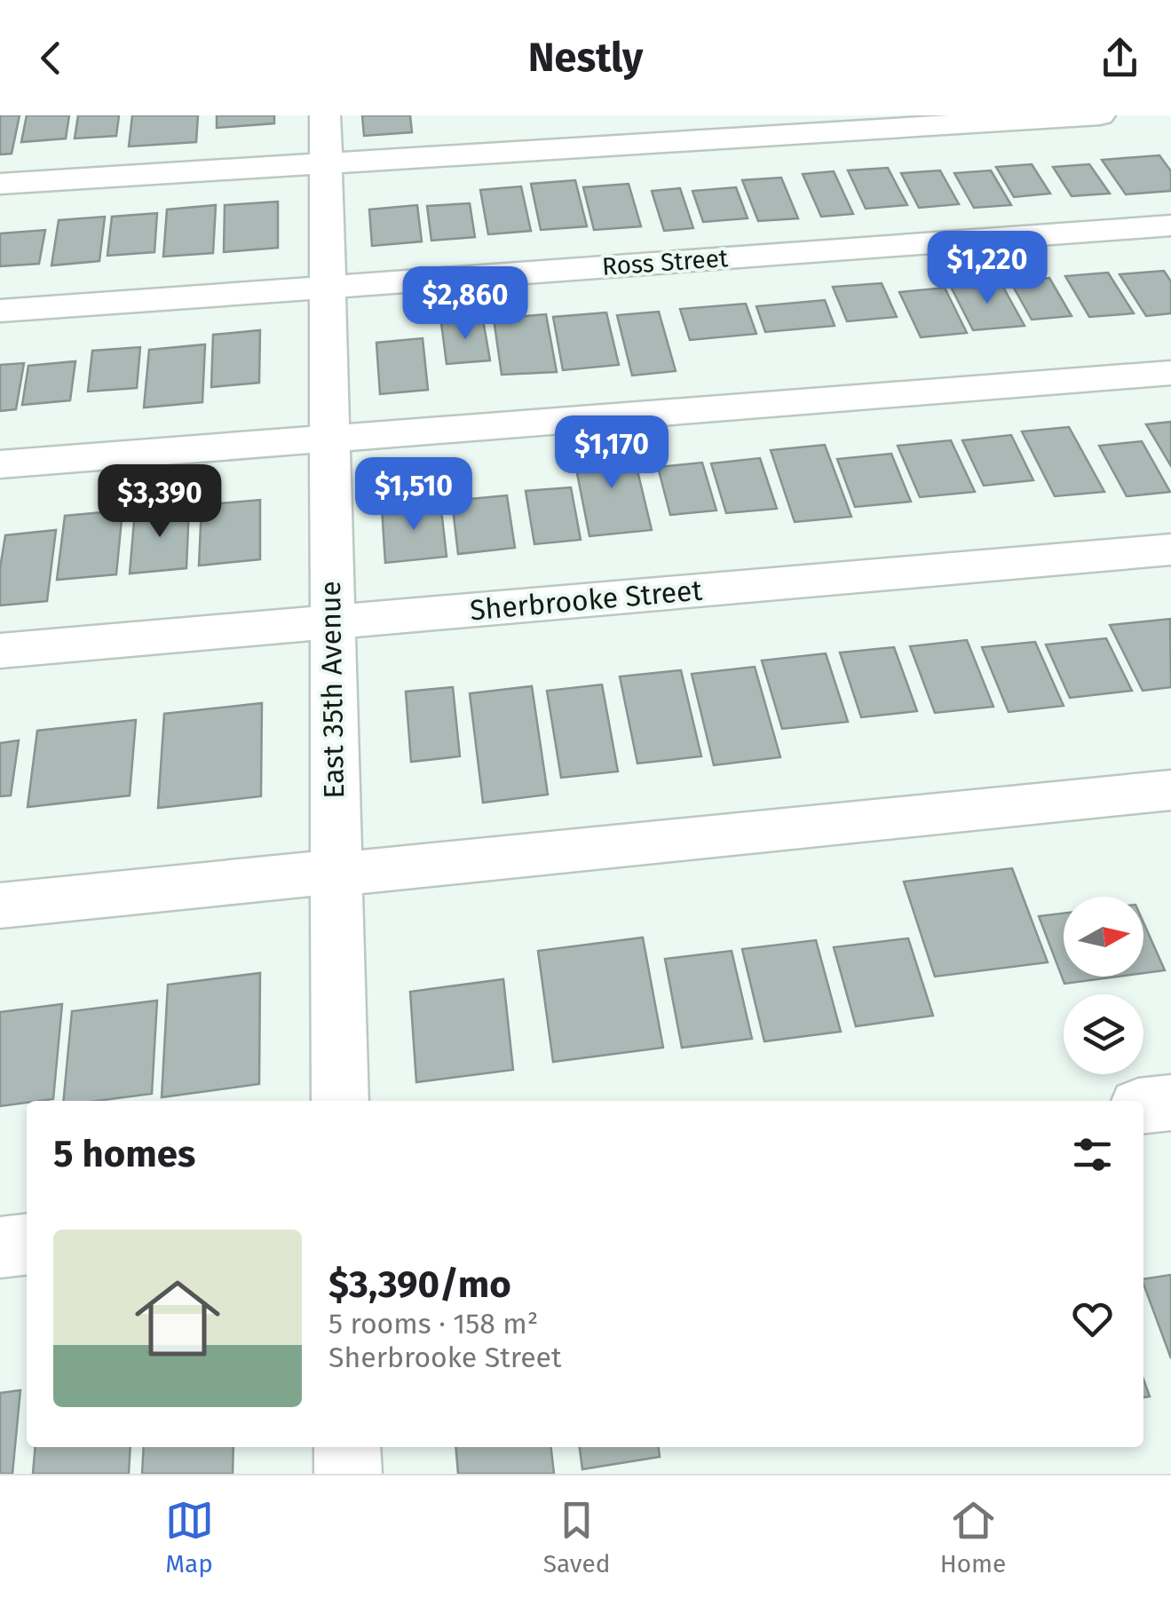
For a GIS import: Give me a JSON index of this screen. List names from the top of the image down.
{
  "streets": {
    "street": ["Ross Street", "Sherbrooke Street", "East 35th Avenue"]
  },
  "crossings": [
    ["Ross Street", "East 35th Avenue"],
    ["Sherbrooke Street", "East 35th Avenue"]
  ],
  "north": "right",
  "page": {
    "header": "Nestly",
    "price": [
      "$1,220",
      "$2,860",
      "$1,170",
      "$1,510",
      "$3,390"
    ],
    "heading": "5 homes",
    "list": [
      {
        "name": "$3,390/mo",
        "note": "5 rooms · 158 m² · Sherbrooke Street"
      }
    ],
    "tabs": ["Map", "Saved", "Home"]
  }
}
